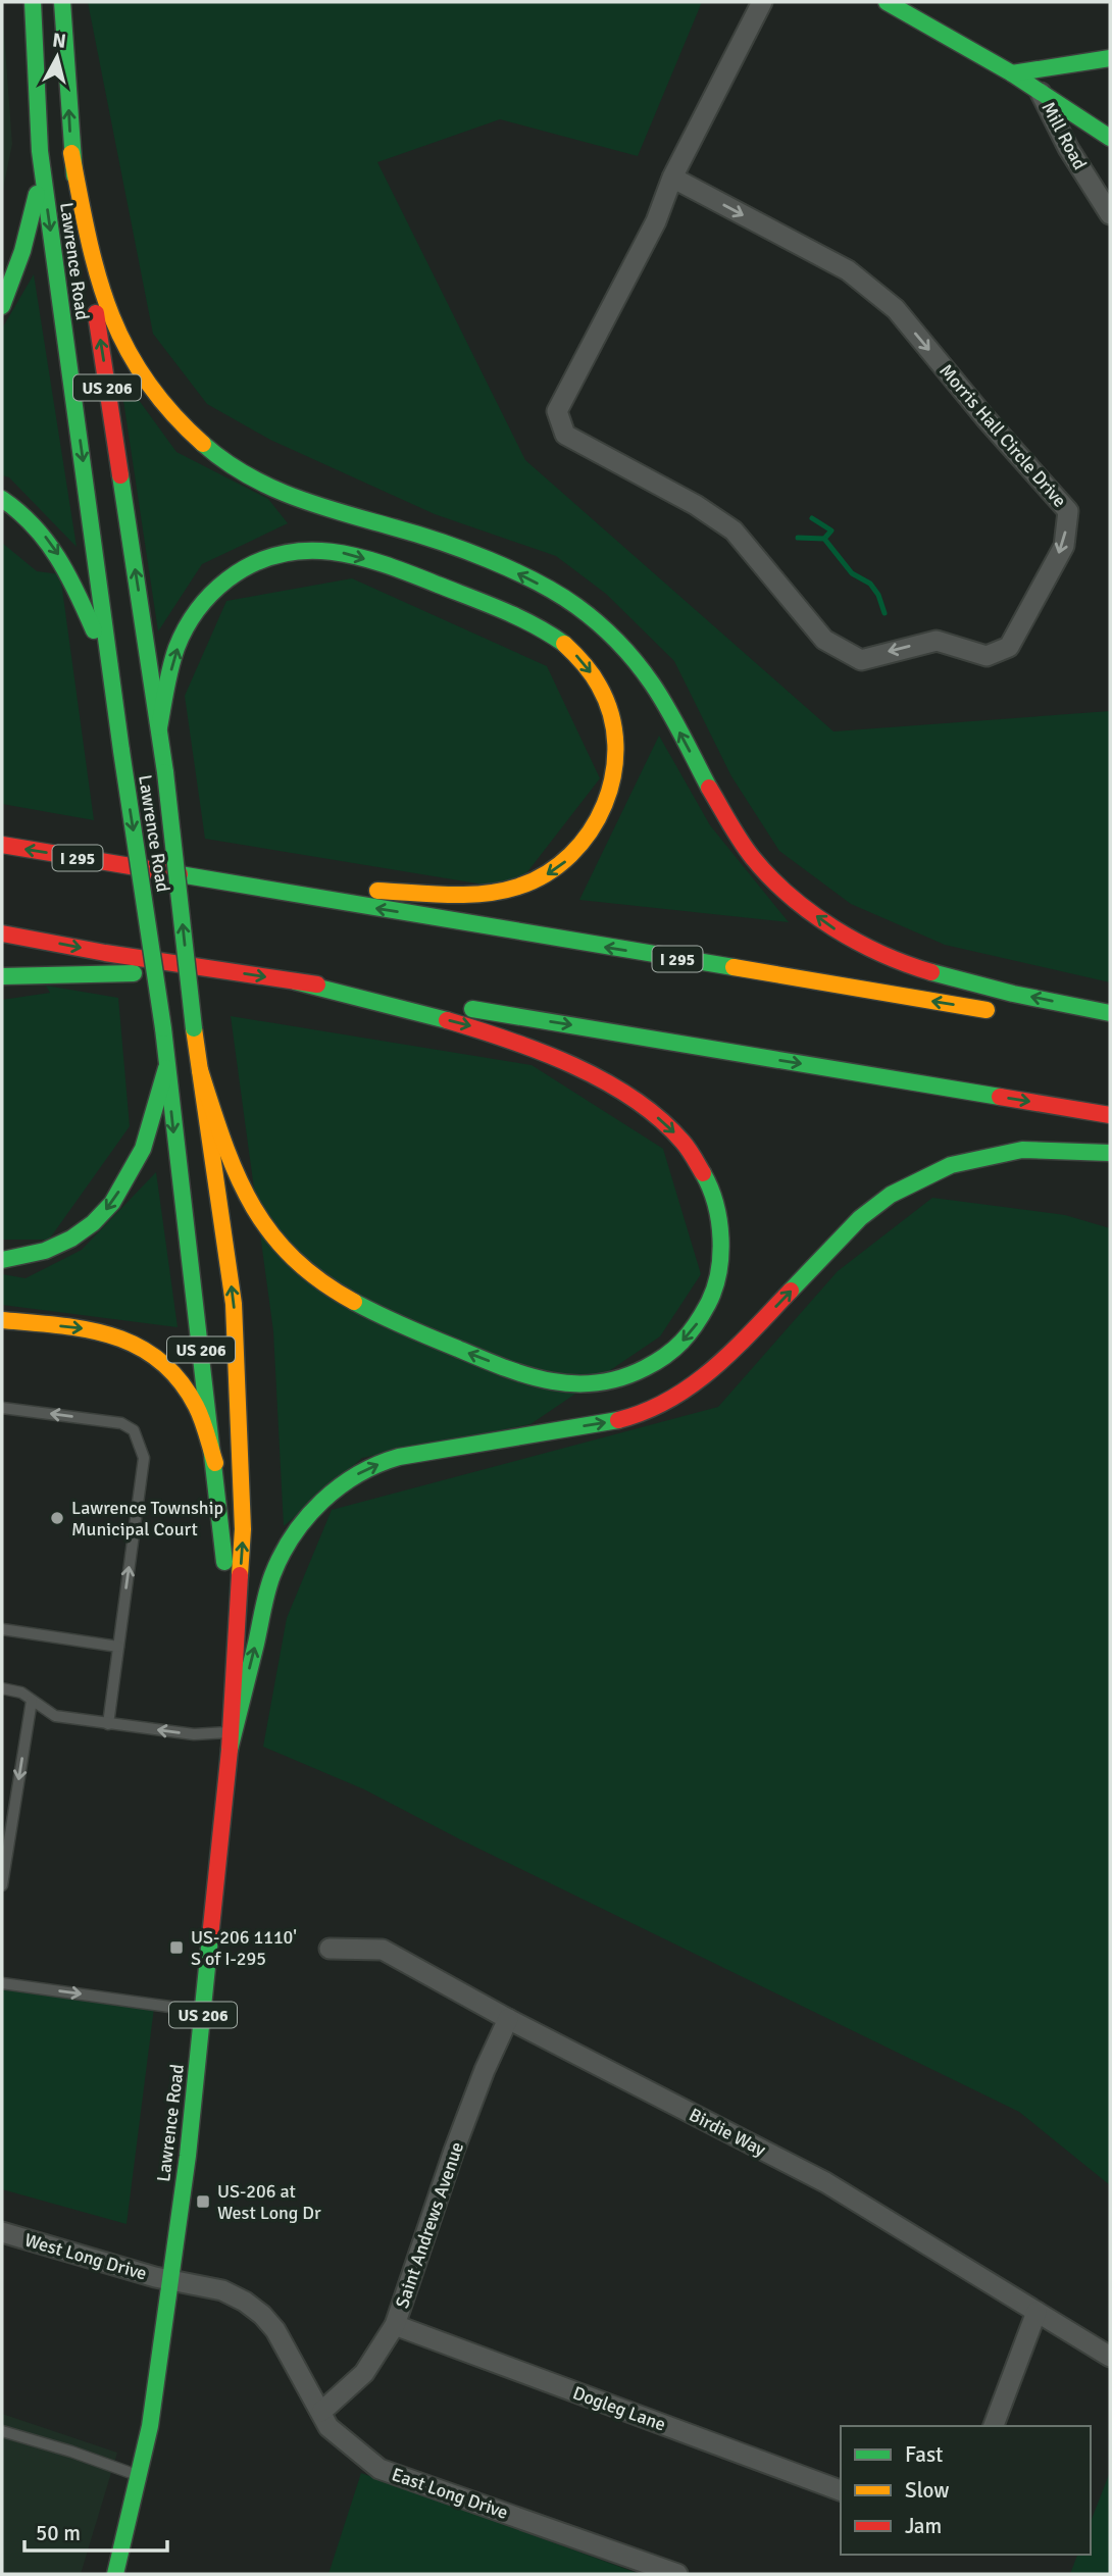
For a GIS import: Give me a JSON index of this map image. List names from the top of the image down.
{
  "streets": {
    "main road": ["Lawrence Road", "US 206", "I 295"],
    "street": [
      "Mill Road",
      "Morris Hall Circle Drive",
      "Birdie Way",
      "Saint Andrews Avenue",
      "West Long Drive",
      "Dogleg Lane",
      "East Long Drive"
    ]
  },
  "crossings": [
    ["Lawrence Road", "West Long Drive"],
    ["Lawrence Road", "East Long Drive"],
    ["Birdie Way", "Saint Andrews Avenue"],
    ["Saint Andrews Avenue", "Dogleg Lane"],
    ["Saint Andrews Avenue", "East Long Drive"],
    ["West Long Drive", "East Long Drive"]
  ],
  "places": {
    "other": ["Lawrence Township Municipal Court"],
    "transit": ["US-206 1110' S of I-295", "US-206 at West Long Dr"]
  },
  "legend": ["Fast", "Slow", "Jam"],
  "scale_bar": "50 m",
  "north": "top"
}
